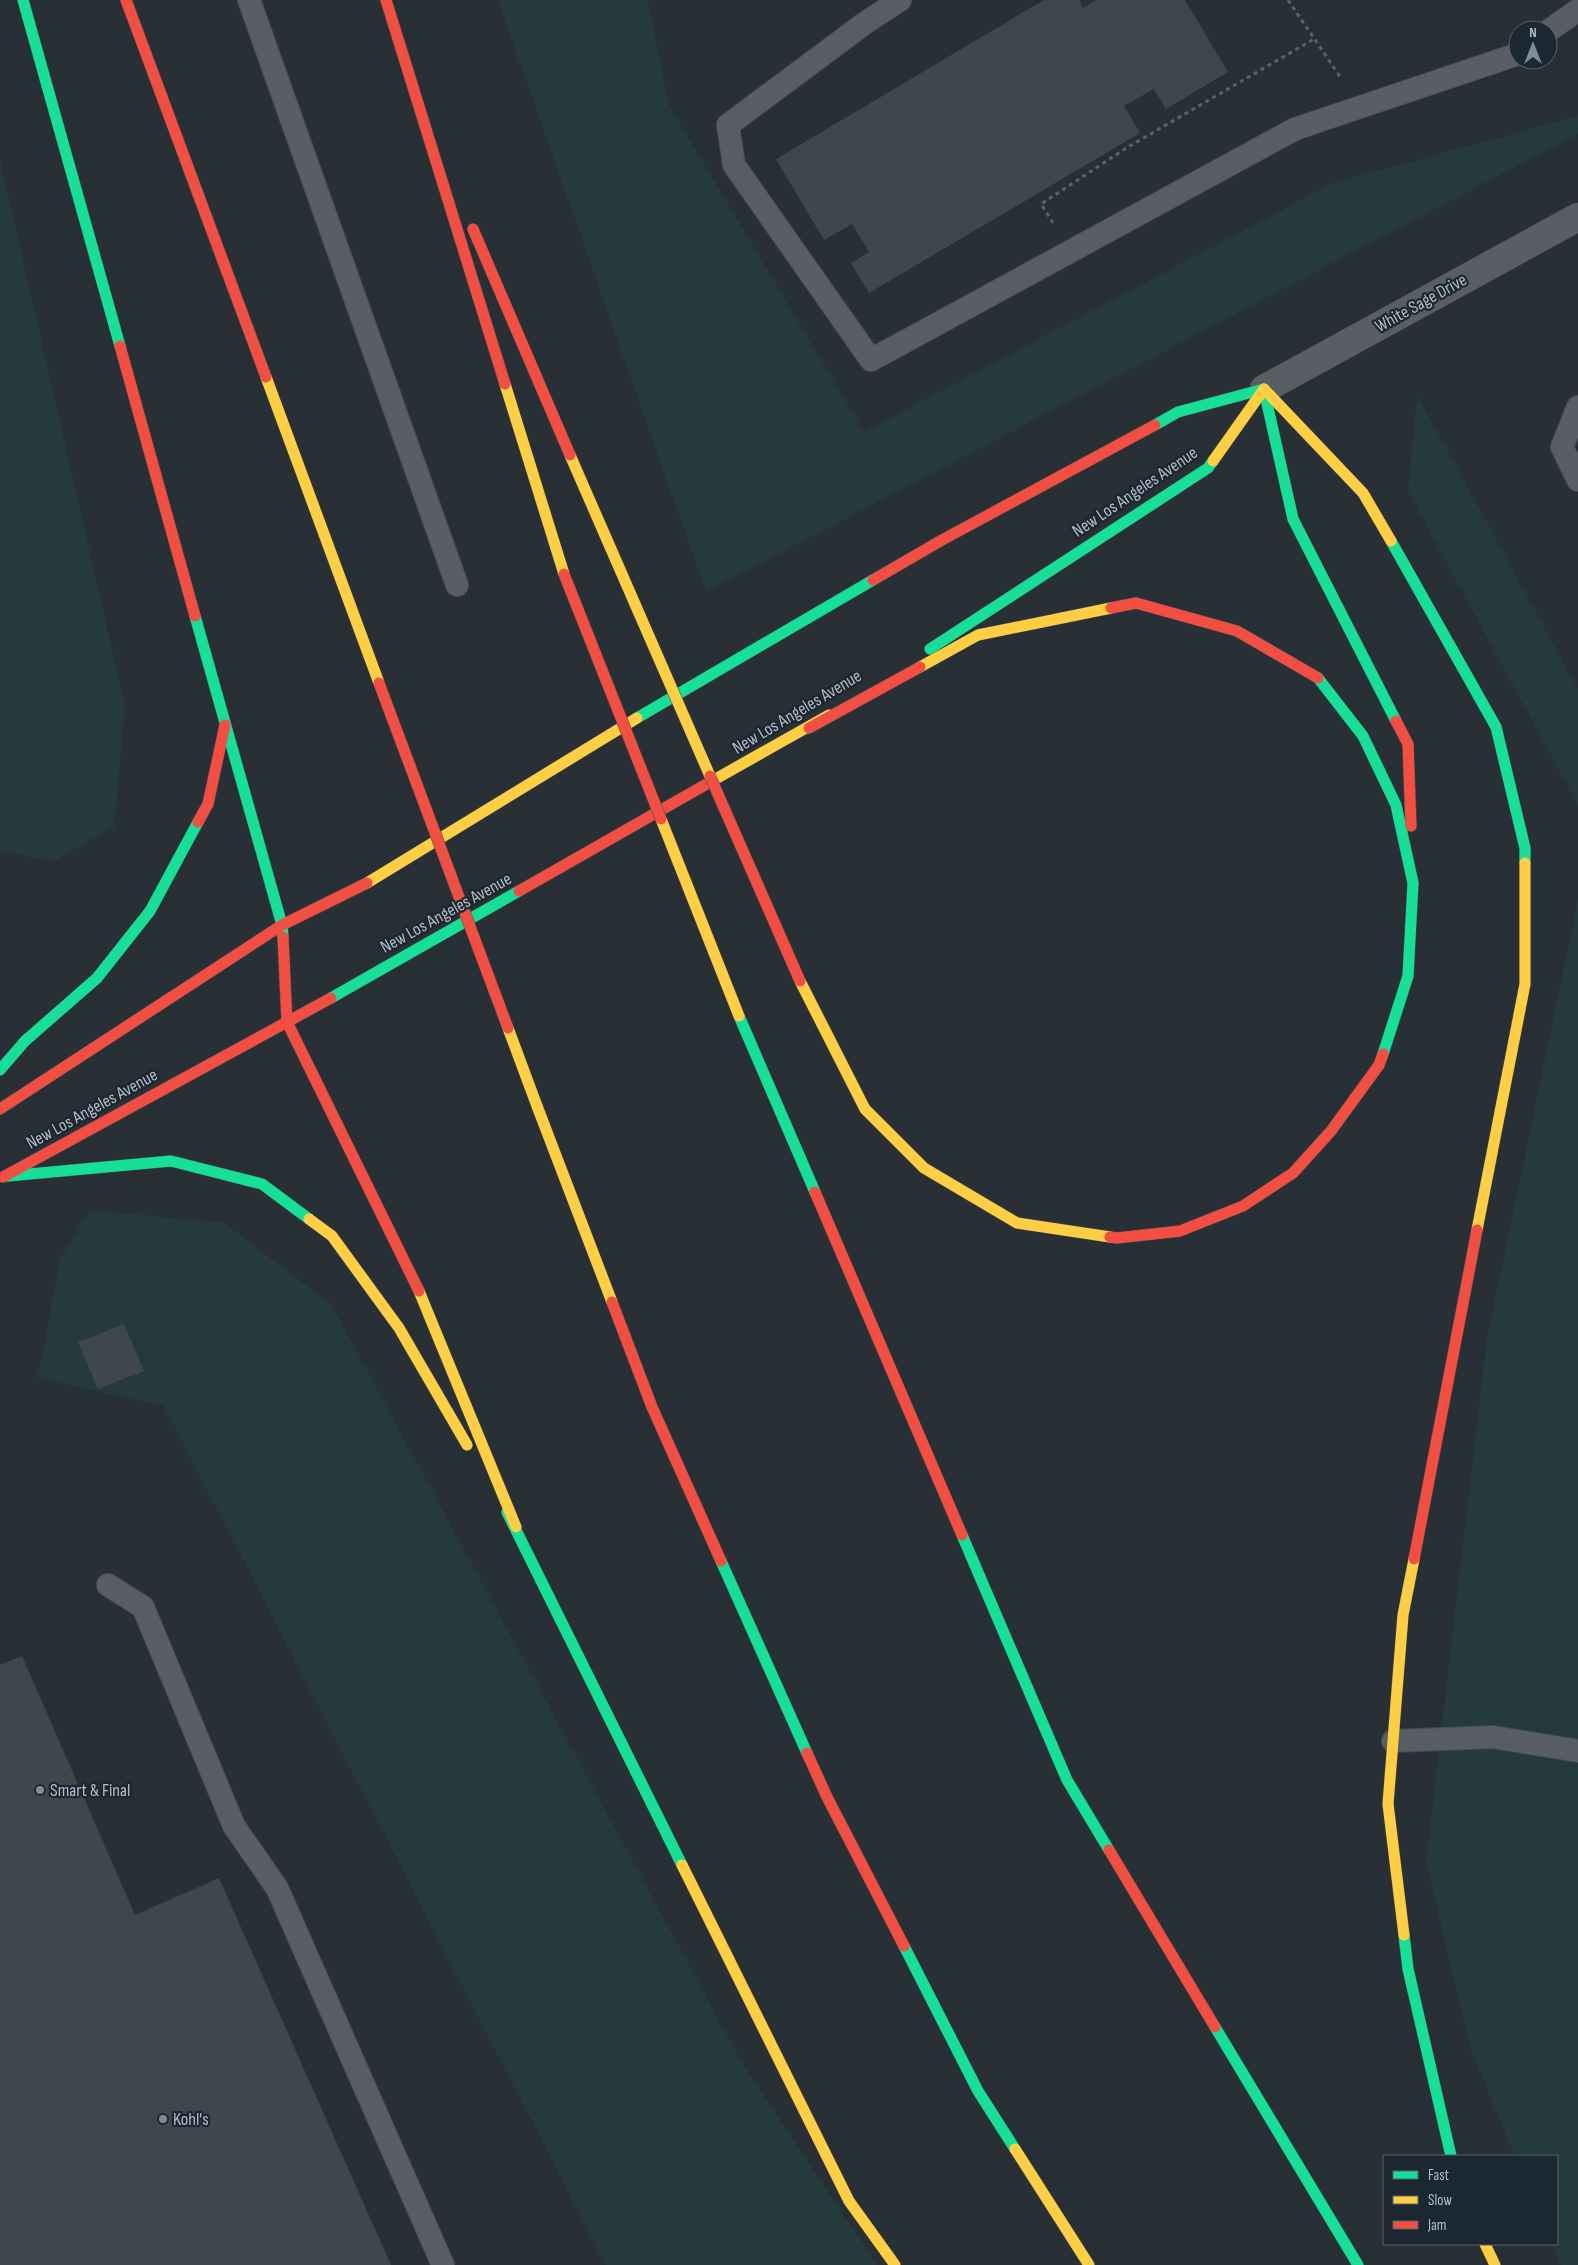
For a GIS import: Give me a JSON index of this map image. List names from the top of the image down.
{
  "streets": {
    "main road": ["New Los Angeles Avenue"],
    "street": ["White Sage Drive"]
  },
  "crossings": [
    ["White Sage Drive", "New Los Angeles Avenue"]
  ],
  "places": ["Smart & Final", "Kohl's"],
  "legend": ["Fast", "Slow", "Jam"],
  "north": "top"
}
